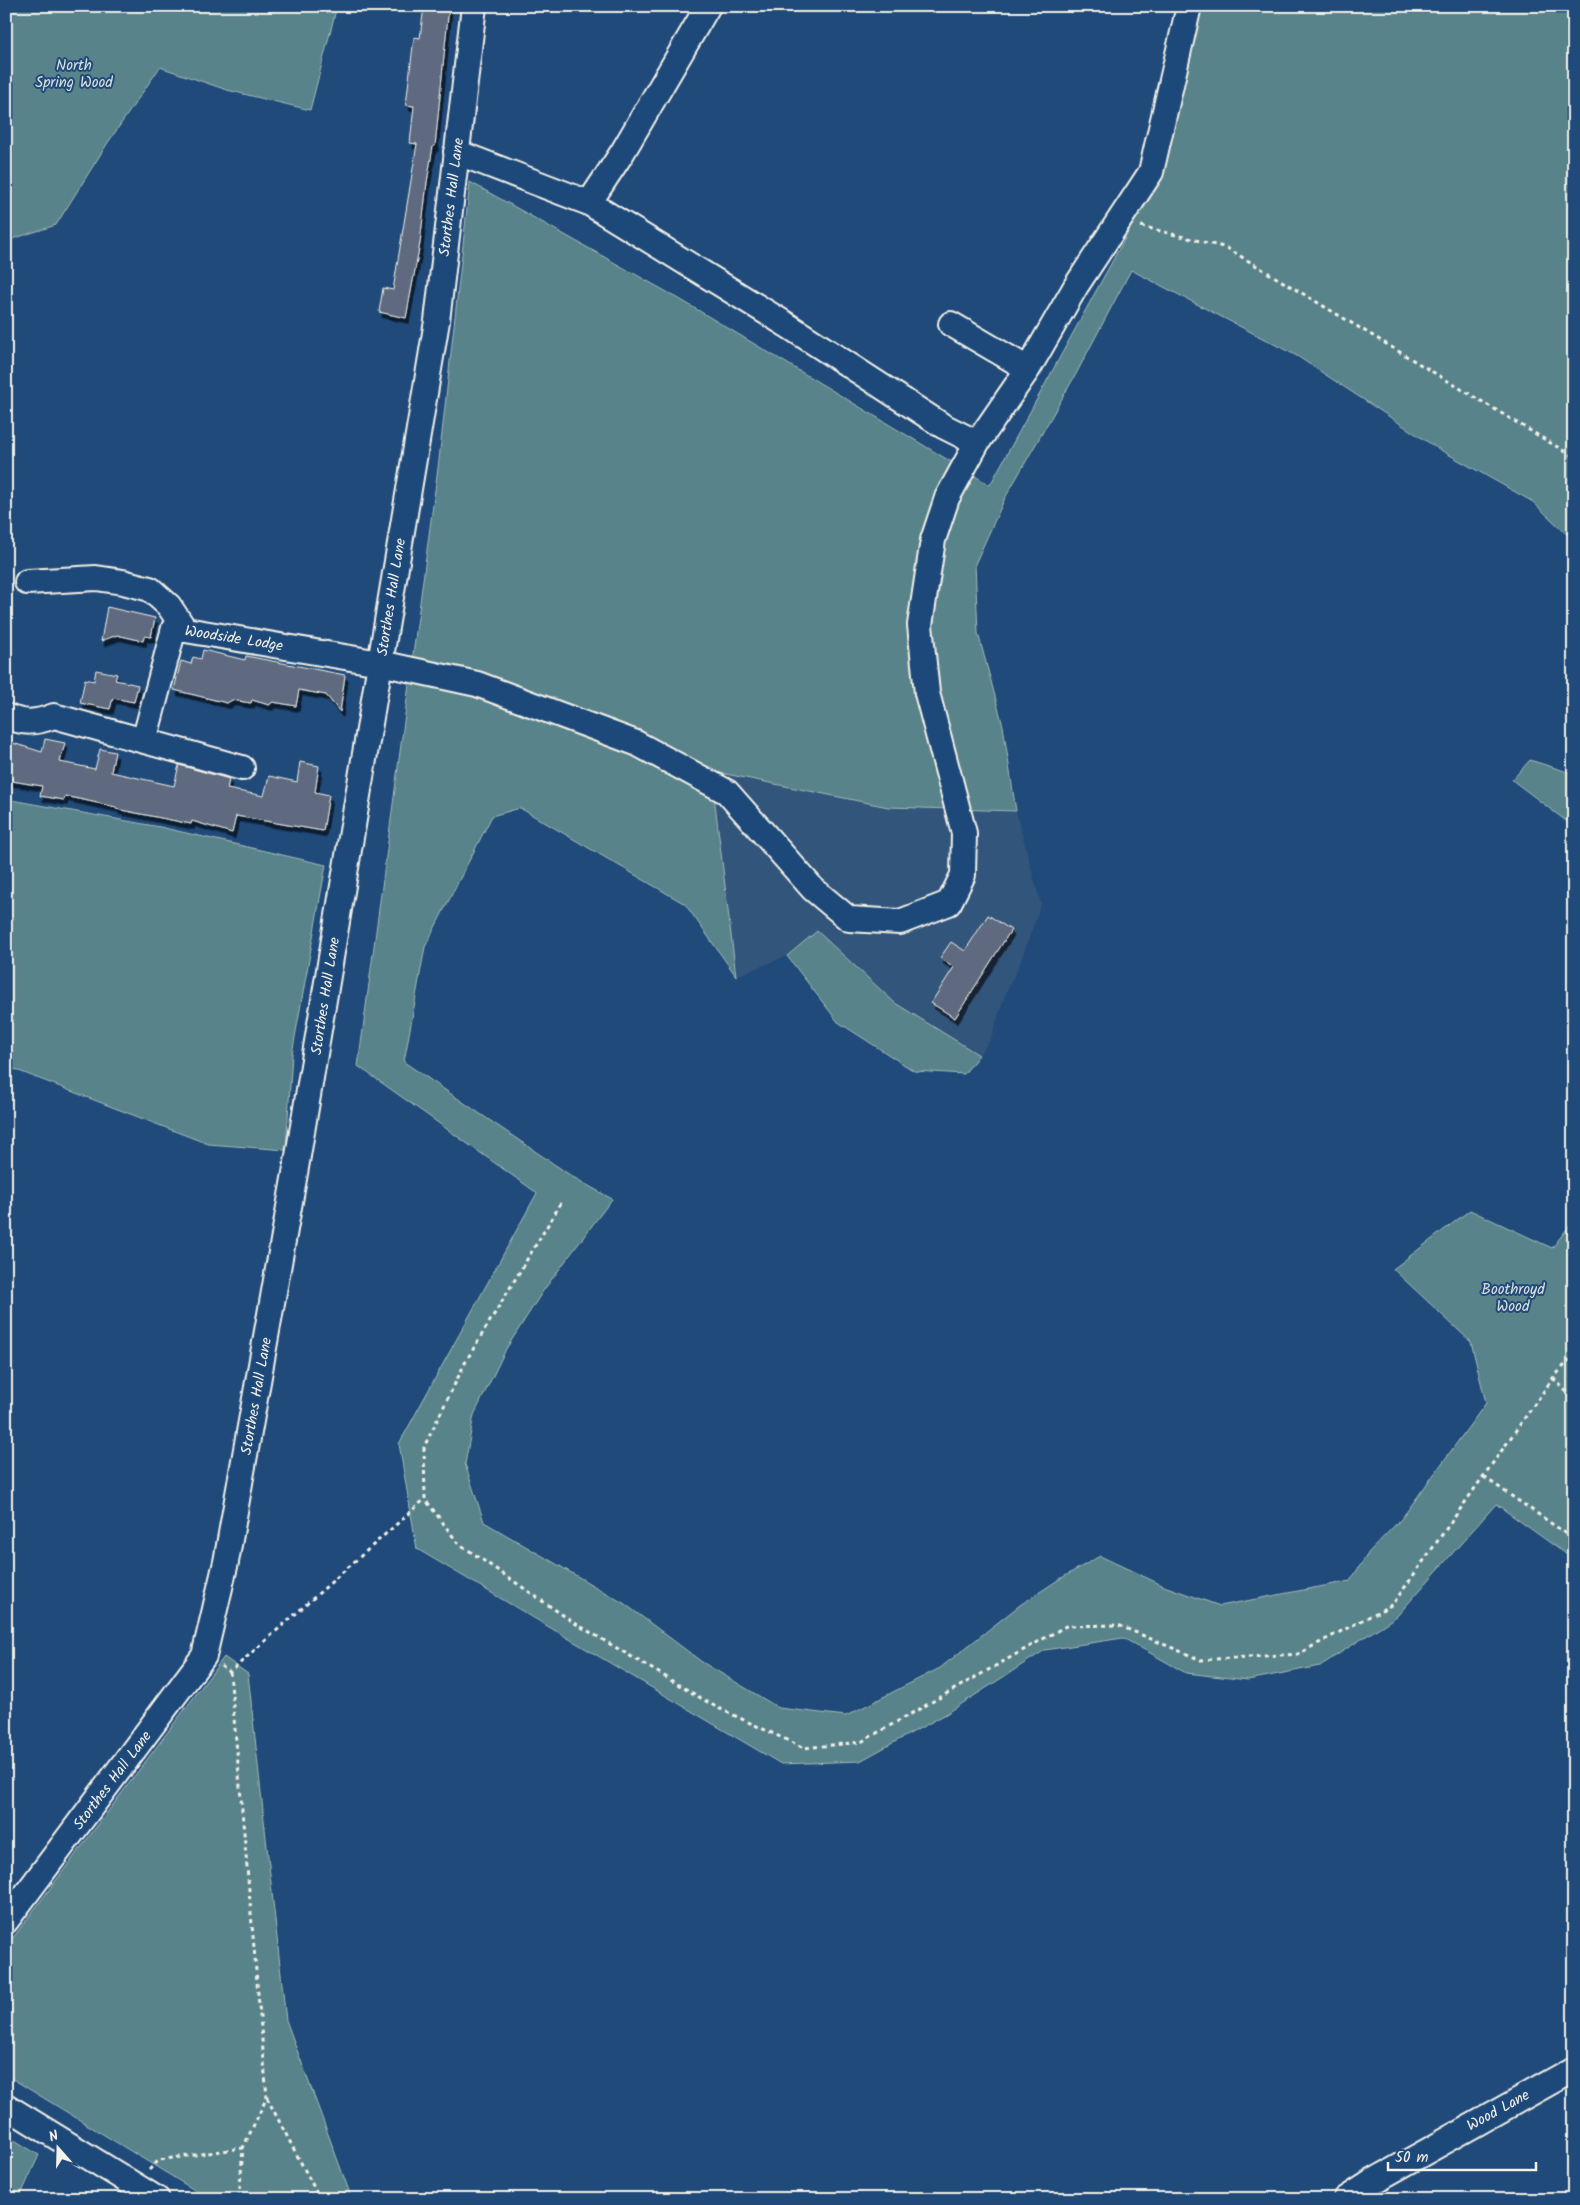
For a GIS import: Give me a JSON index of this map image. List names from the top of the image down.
{
  "streets": {
    "street": ["Storthes Hall Lane", "Woodside Lodge", "Wood Lane"]
  },
  "crossings": [
    ["Storthes Hall Lane", "Woodside Lodge"]
  ],
  "parks": ["North Spring Wood", "Boothroyd Wood"],
  "scale_bar": "50 m",
  "north": "top"
}
